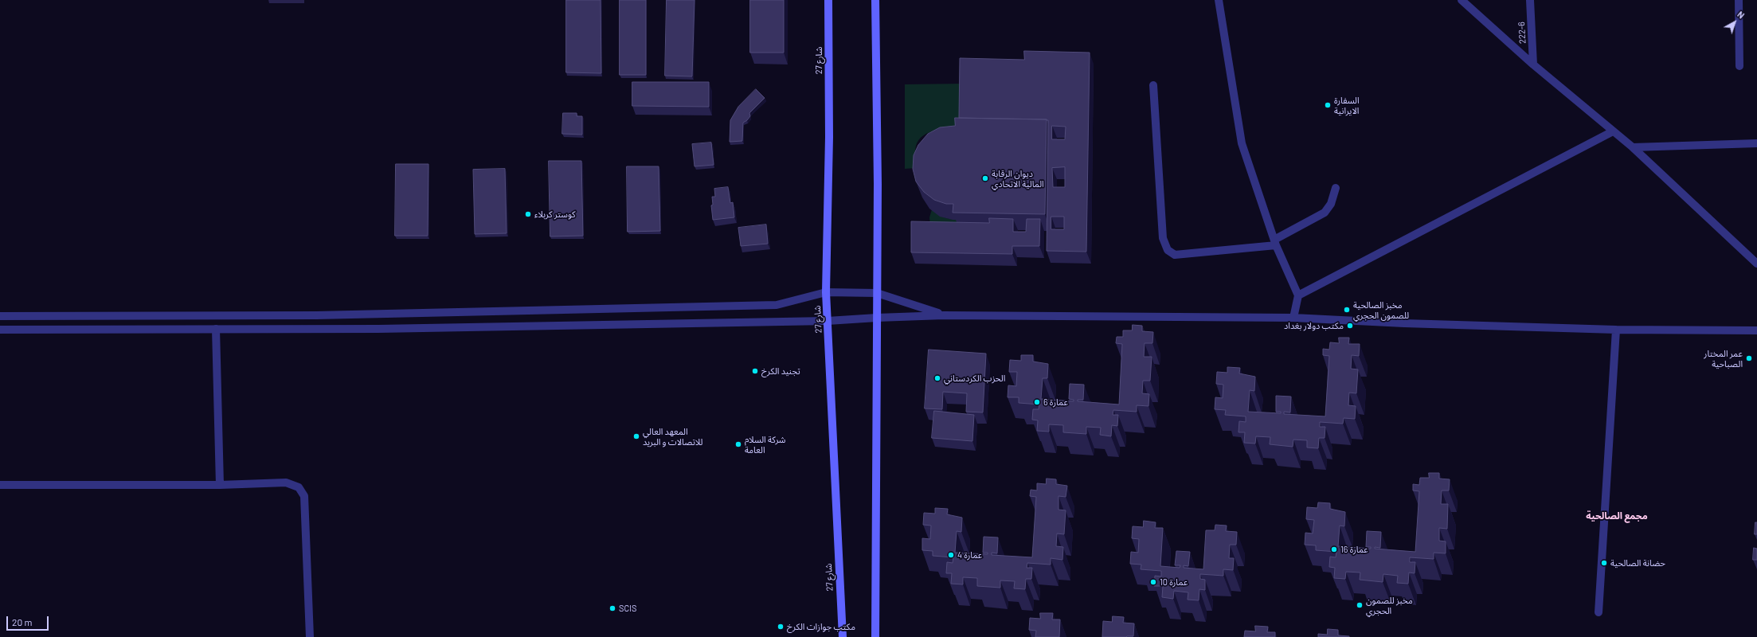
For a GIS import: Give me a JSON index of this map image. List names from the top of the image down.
{
  "streets": {
    "main road": ["شارع 27"],
    "street": ["222-6"]
  },
  "districts": ["مجمع الصالحية"],
  "places": [
    "السفارة الايرانية",
    "ديوان الرقابة المالية الاتحادي",
    "كوستر كربلاء",
    "مخبز الصالحية للصمون الحجري",
    "مكتب دولار بغداد",
    "عمر المختار الصباحية",
    "تجنيد الكرخ",
    "الحزب الكردستاني",
    "عمارة 6",
    "المعهد العالي للاتصالات و البريد",
    "شركة السلام العامة",
    "عمارة 16",
    "عمارة 4",
    "حضانة الصالحية",
    "عمارة 10",
    "مخبز للصمون الحجري",
    "SCIS",
    "مكتب جوازات الكرخ"
  ],
  "scale_bar": "20 m",
  "north": "top right"
}
